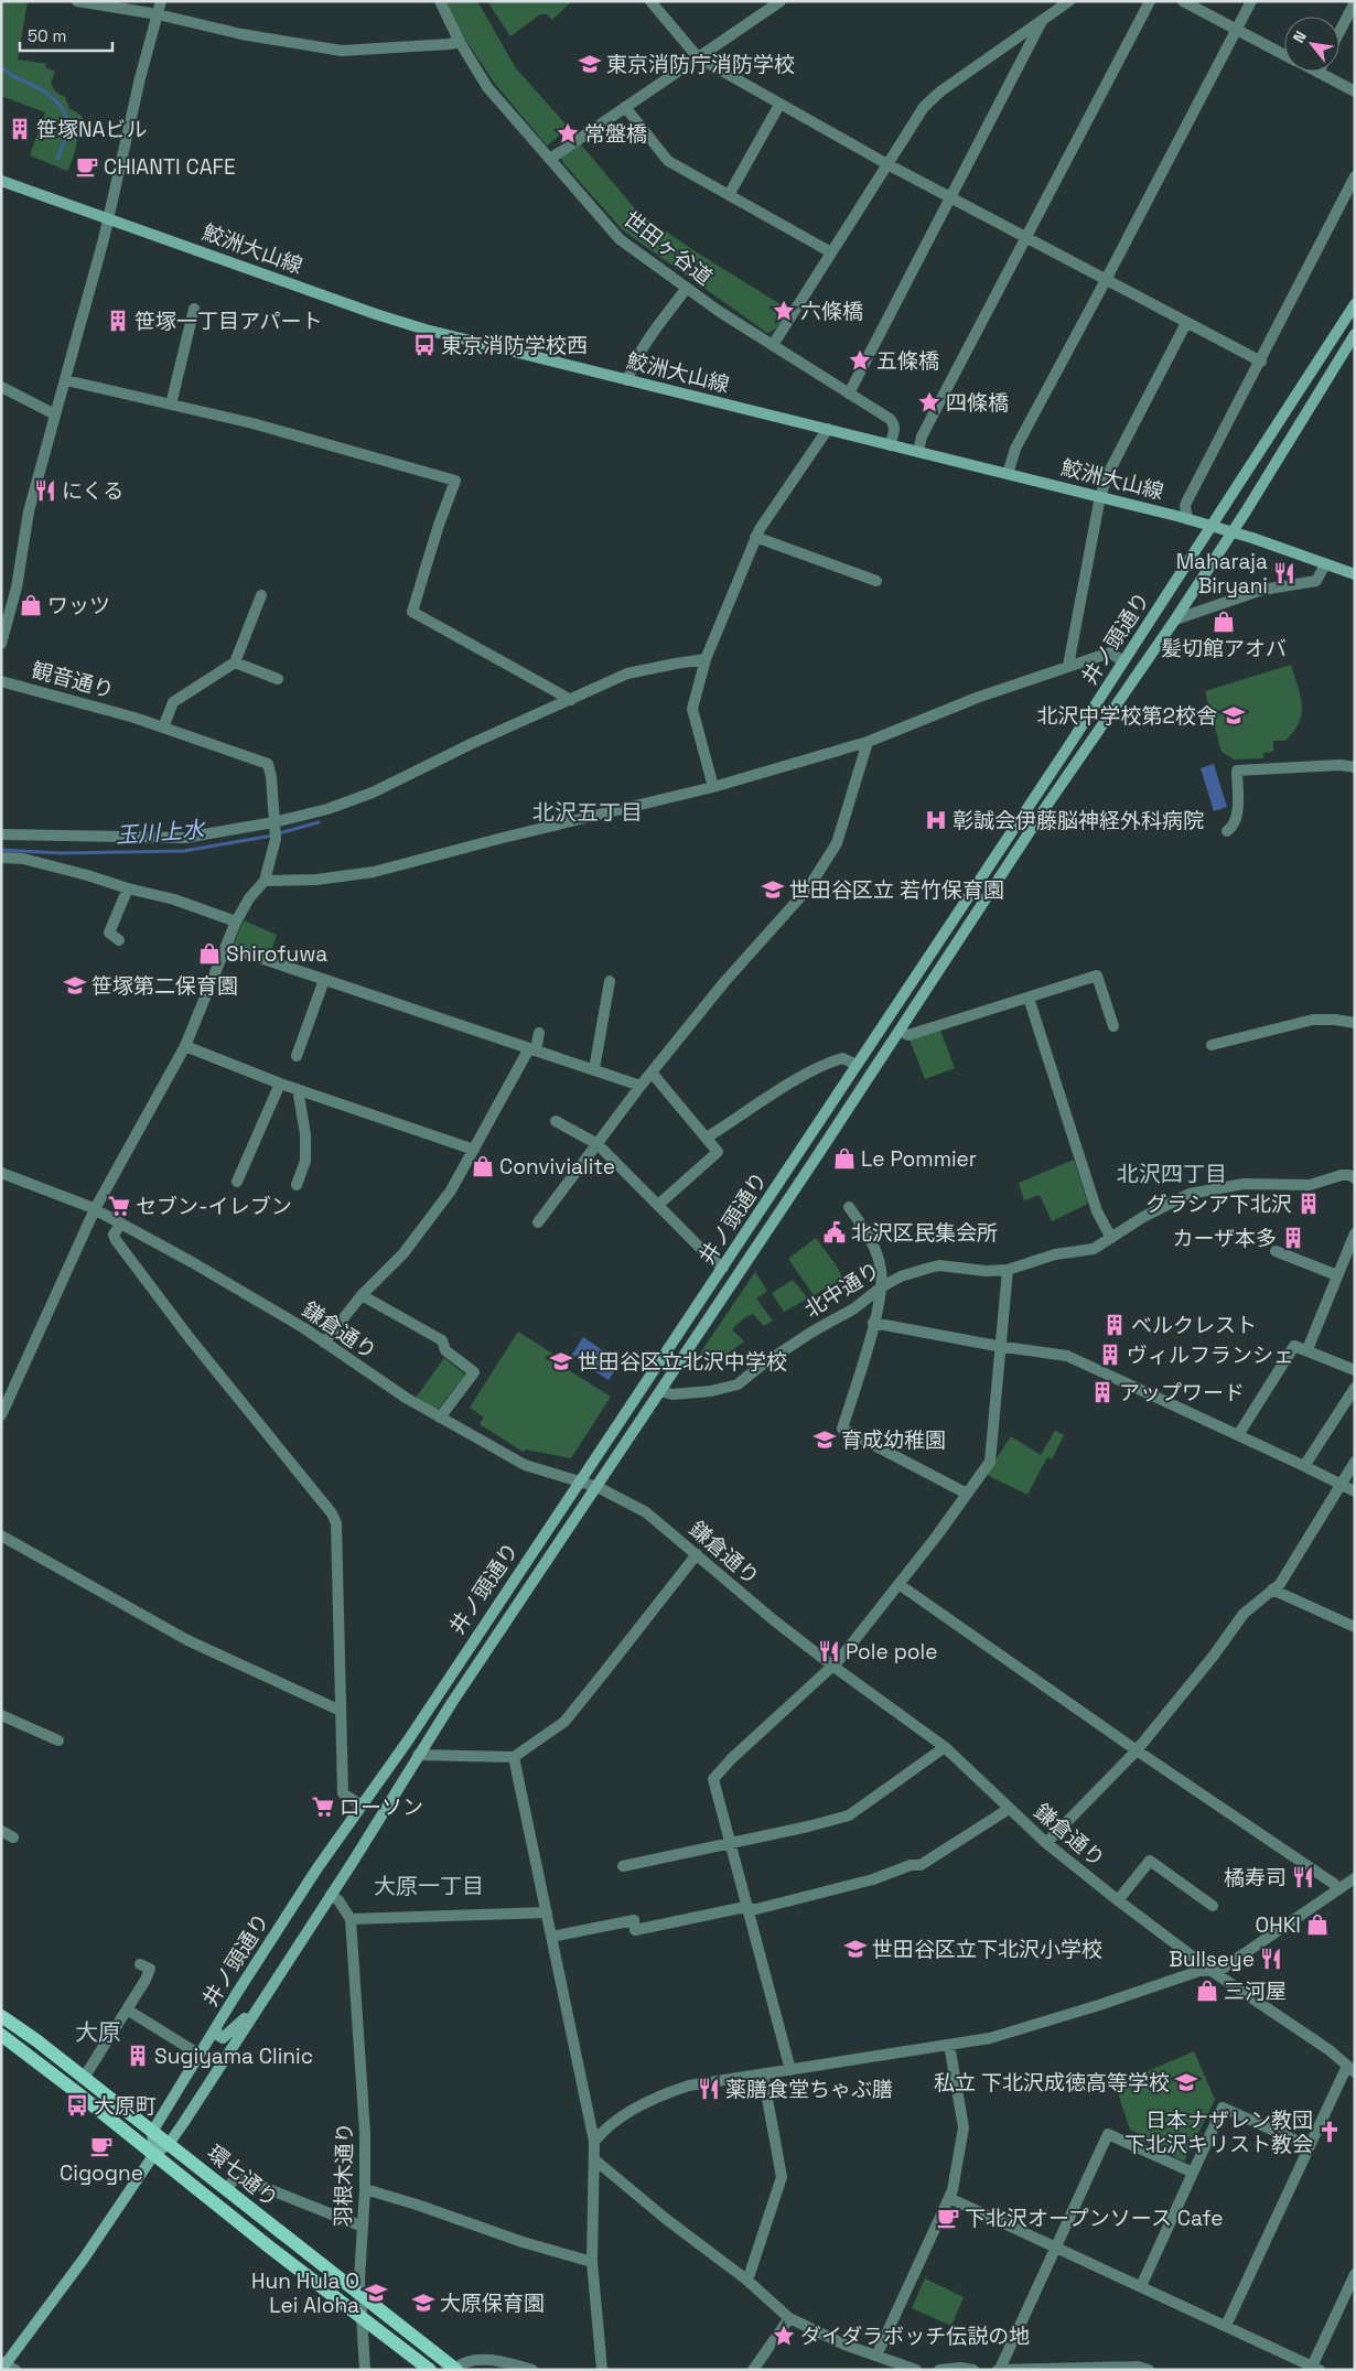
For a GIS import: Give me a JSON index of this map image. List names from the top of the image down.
{
  "streets": {
    "main road": ["鮫洲大山線", "井ノ頭通り", "環七通り"],
    "street": [
      "世田ヶ谷道",
      "観音通り",
      "北中通り",
      "鎌倉通り",
      "羽根木通り"
    ]
  },
  "crossings": [
    ["世田ヶ谷道", "鮫洲大山線"],
    ["鮫洲大山線", "井ノ頭通り"],
    ["井ノ頭通り", "北中通り"],
    ["井ノ頭通り", "鎌倉通り"],
    ["井ノ頭通り", "環七通り"],
    ["羽根木通り", "環七通り"]
  ],
  "districts": [
    "北沢五丁目",
    "北沢四丁目",
    "大原一丁目",
    "大原"
  ],
  "water": ["玉川上水"],
  "places": {
    "school or university": [
      "東京消防庁消防学校",
      "北沢中学校第2校舎",
      "世田谷区立 若竹保育園",
      "笹塚第二保育園",
      "世田谷区立北沢中学校",
      "育成幼稚園",
      "世田谷区立下北沢小学校",
      "私立 下北沢成徳高等学校",
      "Hun Hula O Lei Aloha",
      "大原保育園"
    ],
    "building": [
      "笹塚NAビル",
      "笹塚一丁目アパート",
      "グラシア下北沢",
      "カーザ本多",
      "ベルクレスト",
      "ヴィルフランシェ",
      "アップワード",
      "Sugiyama Clinic"
    ],
    "place": [
      "常盤橋",
      "六條橋",
      "五條橋",
      "四條橋",
      "ダイダラボッチ伝説の地"
    ],
    "cafe": ["CHIANTI CAFE", "Cigogne", "下北沢オープンソース Cafe"],
    "bus stop": ["東京消防学校西", "大原町"],
    "restaurant": [
      "にくる",
      "Maharaja Biryani",
      "Pole pole",
      "橘寿司",
      "Bullseye",
      "薬膳食堂ちゃぶ膳"
    ],
    "shop": [
      "ワッツ",
      "髪切館アオバ",
      "Shirofuwa",
      "Le Pommier",
      "Convivialite",
      "OHKI",
      "三河屋"
    ],
    "hospital": ["彰誠会伊藤脳神経外科病院"],
    "supermarket": ["セブン-イレブン", "ローソン"],
    "public building": ["北沢区民集会所"],
    "church": ["日本ナザレン教団 下北沢キリスト教会"]
  },
  "scale_bar": "50 m",
  "north": "top left"
}
